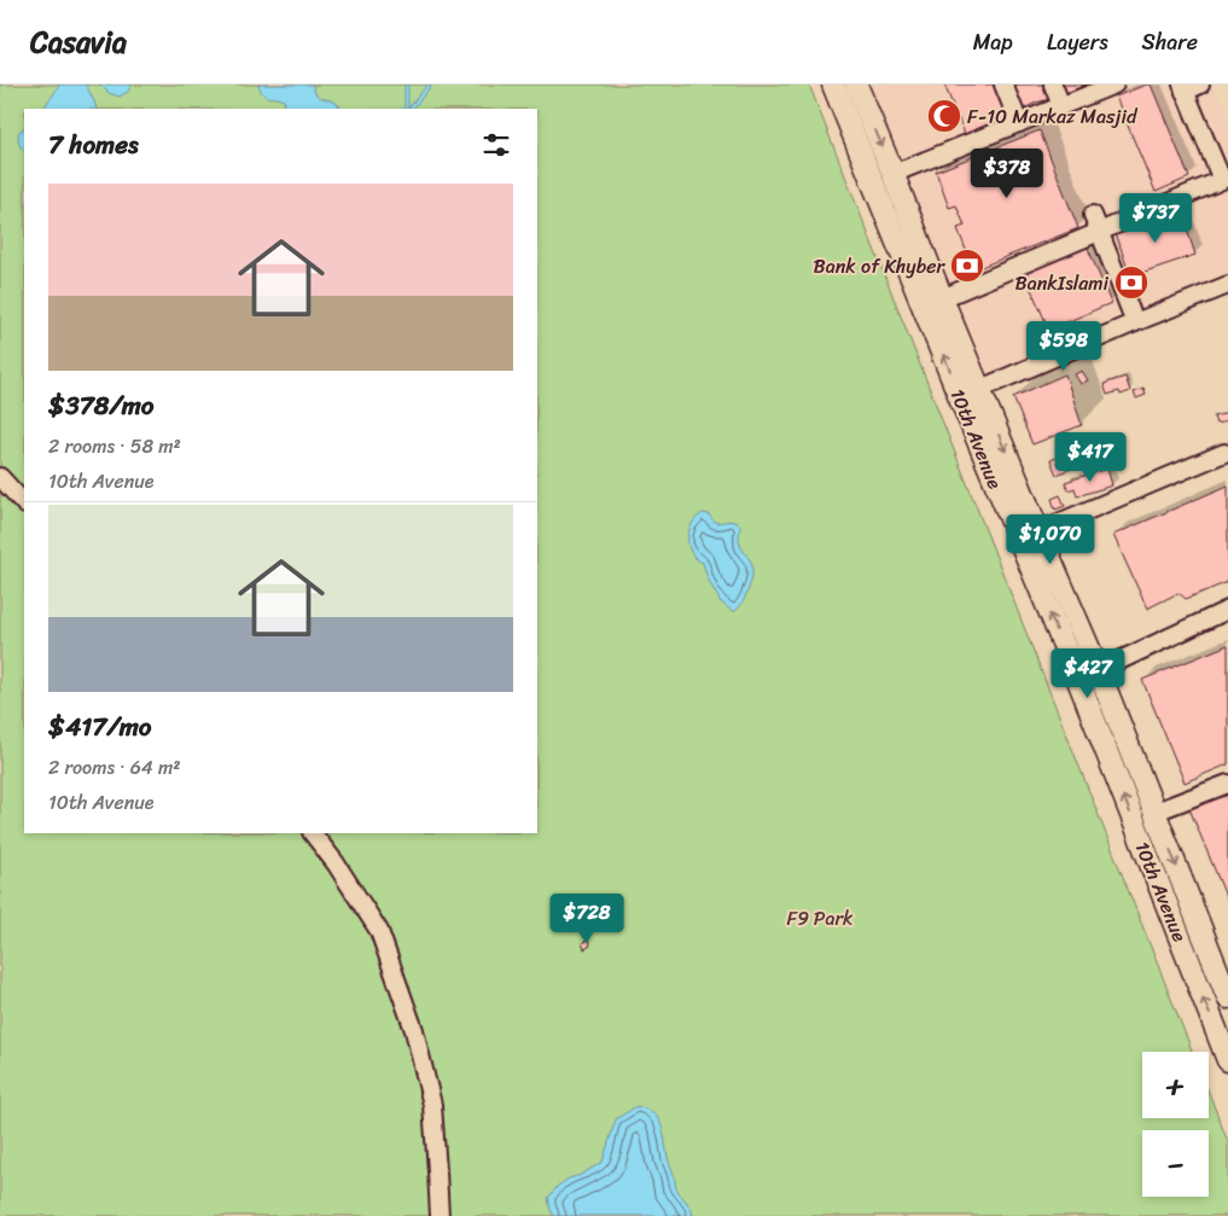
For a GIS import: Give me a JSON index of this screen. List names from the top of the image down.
{
  "streets": {
    "main road": ["10th Avenue"]
  },
  "parks": ["F9 Park"],
  "places": {
    "mosque": ["F-10 Markaz Masjid"],
    "bank": ["Bank of Khyber", "BankIslami"]
  },
  "page": {
    "header": "Casavia",
    "nav": ["Map", "Layers", "Share"],
    "heading": "7 homes",
    "price": [
      "$378",
      "$737",
      "$598",
      "$417",
      "$1,070",
      "$427",
      "$728"
    ],
    "list": [
      {
        "name": "$378/mo",
        "note": "2 rooms · 58 m² · 10th Avenue"
      },
      {
        "name": "$417/mo",
        "note": "2 rooms · 64 m² · 10th Avenue"
      }
    ],
    "map_buttons": ["+", "−"]
  }
}
